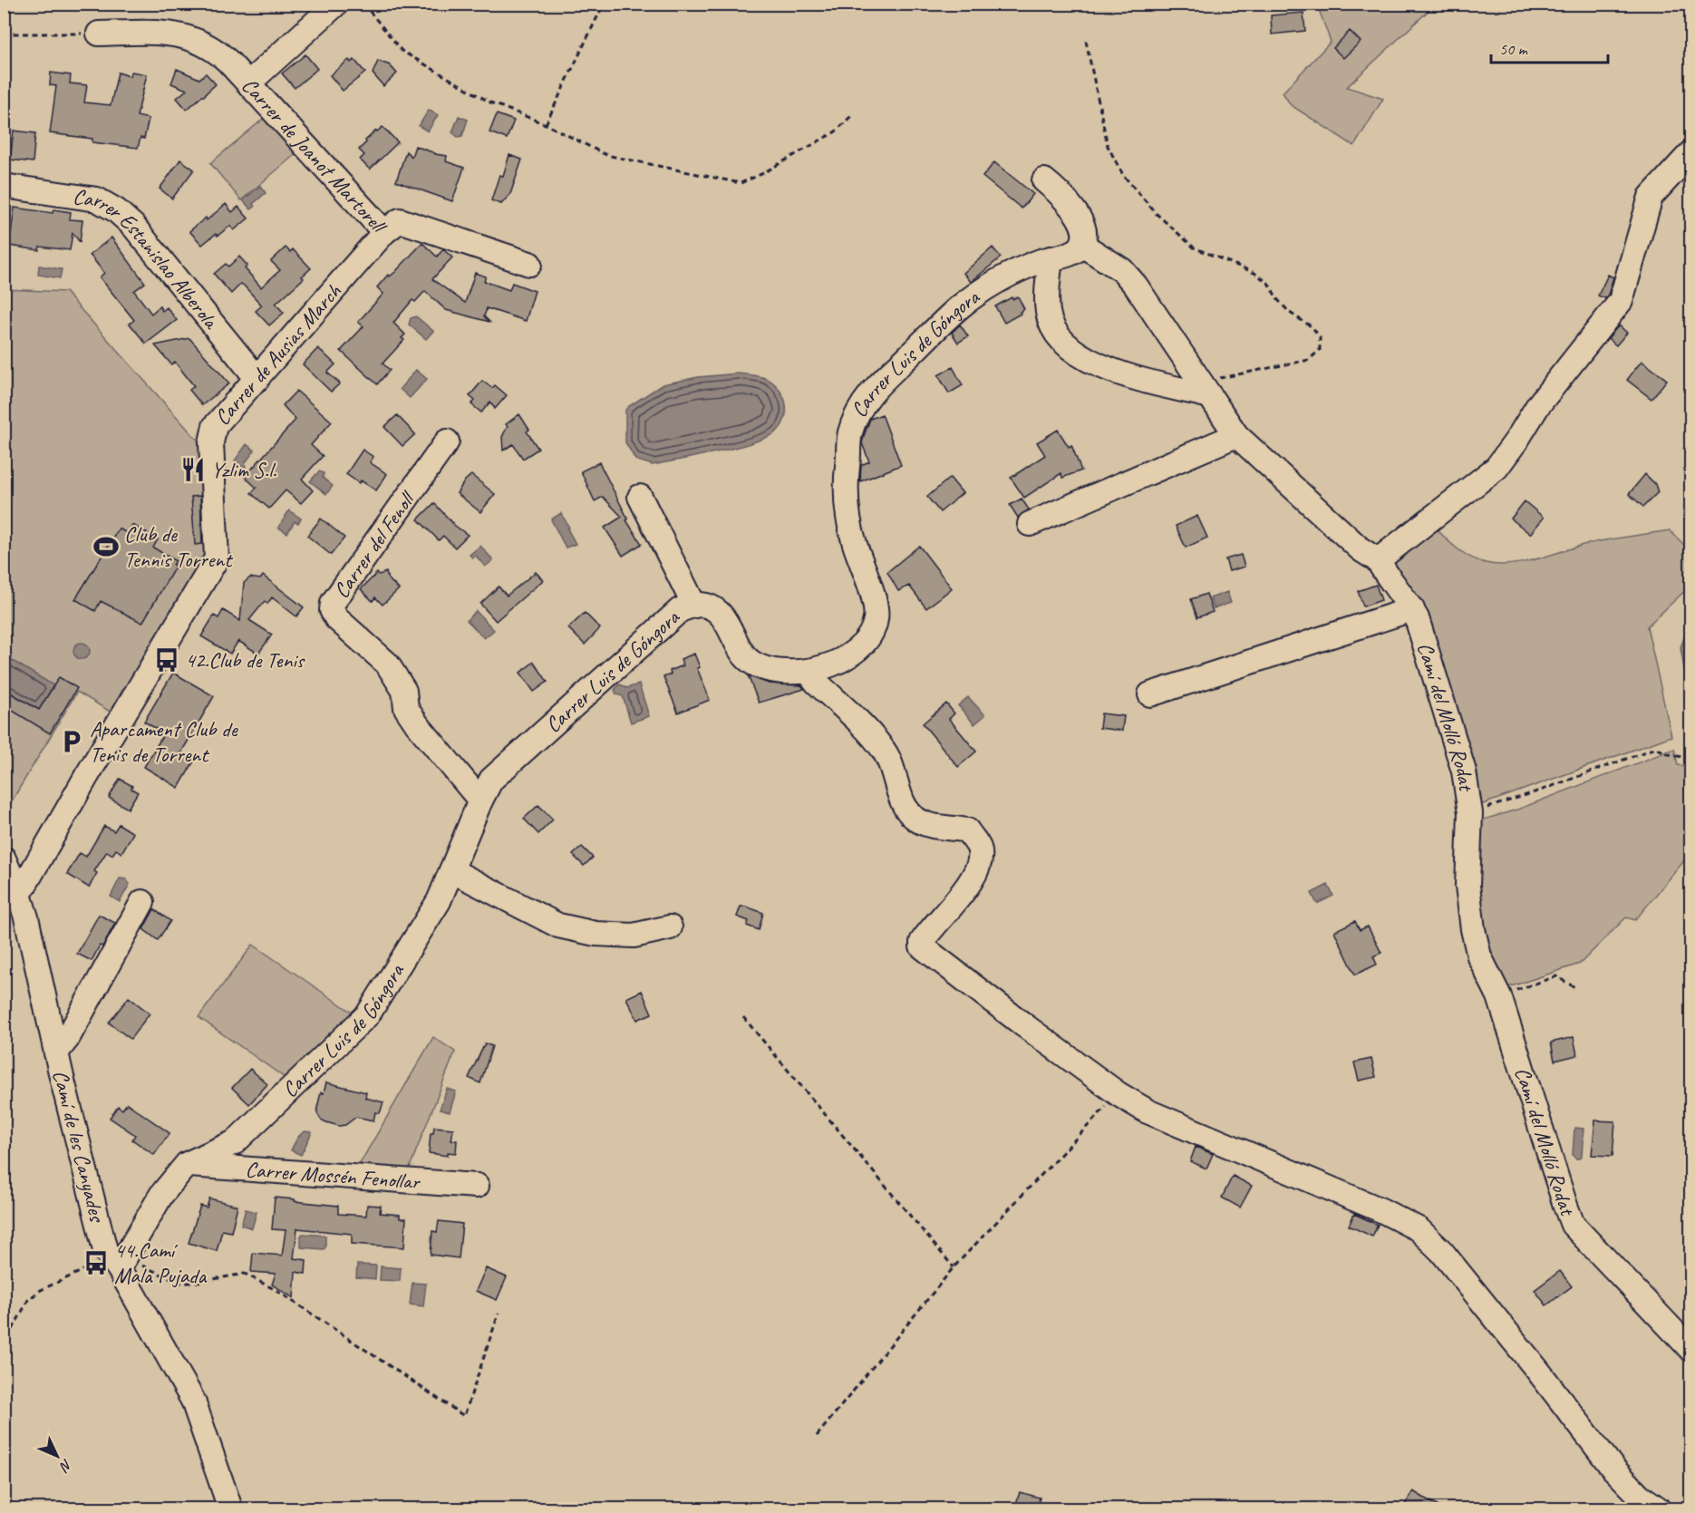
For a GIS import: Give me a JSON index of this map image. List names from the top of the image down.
{
  "streets": {
    "street": [
      "Carrer de Joanot Martorell",
      "Carrer Estanislao Alberola",
      "Carrer de Ausias March",
      "Carrer Luis de Góngora",
      "Carrer del Fenoll",
      "Camí del Molló Rodat",
      "Camí de les Canyades",
      "Carrer Mossén Fenollar"
    ]
  },
  "crossings": [
    ["Carrer de Joanot Martorell", "Carrer de Ausias March"],
    ["Carrer Estanislao Alberola", "Carrer de Ausias March"],
    ["Carrer de Ausias March", "Camí de les Canyades"],
    ["Carrer Luis de Góngora", "Carrer del Fenoll"],
    ["Carrer Luis de Góngora", "Camí del Molló Rodat"],
    ["Carrer Luis de Góngora", "Camí de les Canyades"],
    ["Carrer Luis de Góngora", "Carrer Mossén Fenollar"]
  ],
  "places": {
    "restaurant": ["Yzlim S.l."],
    "sports": ["Club de Tennis Torrent"],
    "bus stop": ["42.Club de Tenis", "44.Camí Mala Pujada"],
    "parking": ["Aparcament Club de Tenis de Torrent"]
  },
  "scale_bar": "50 m",
  "north": "bottom right"
}
